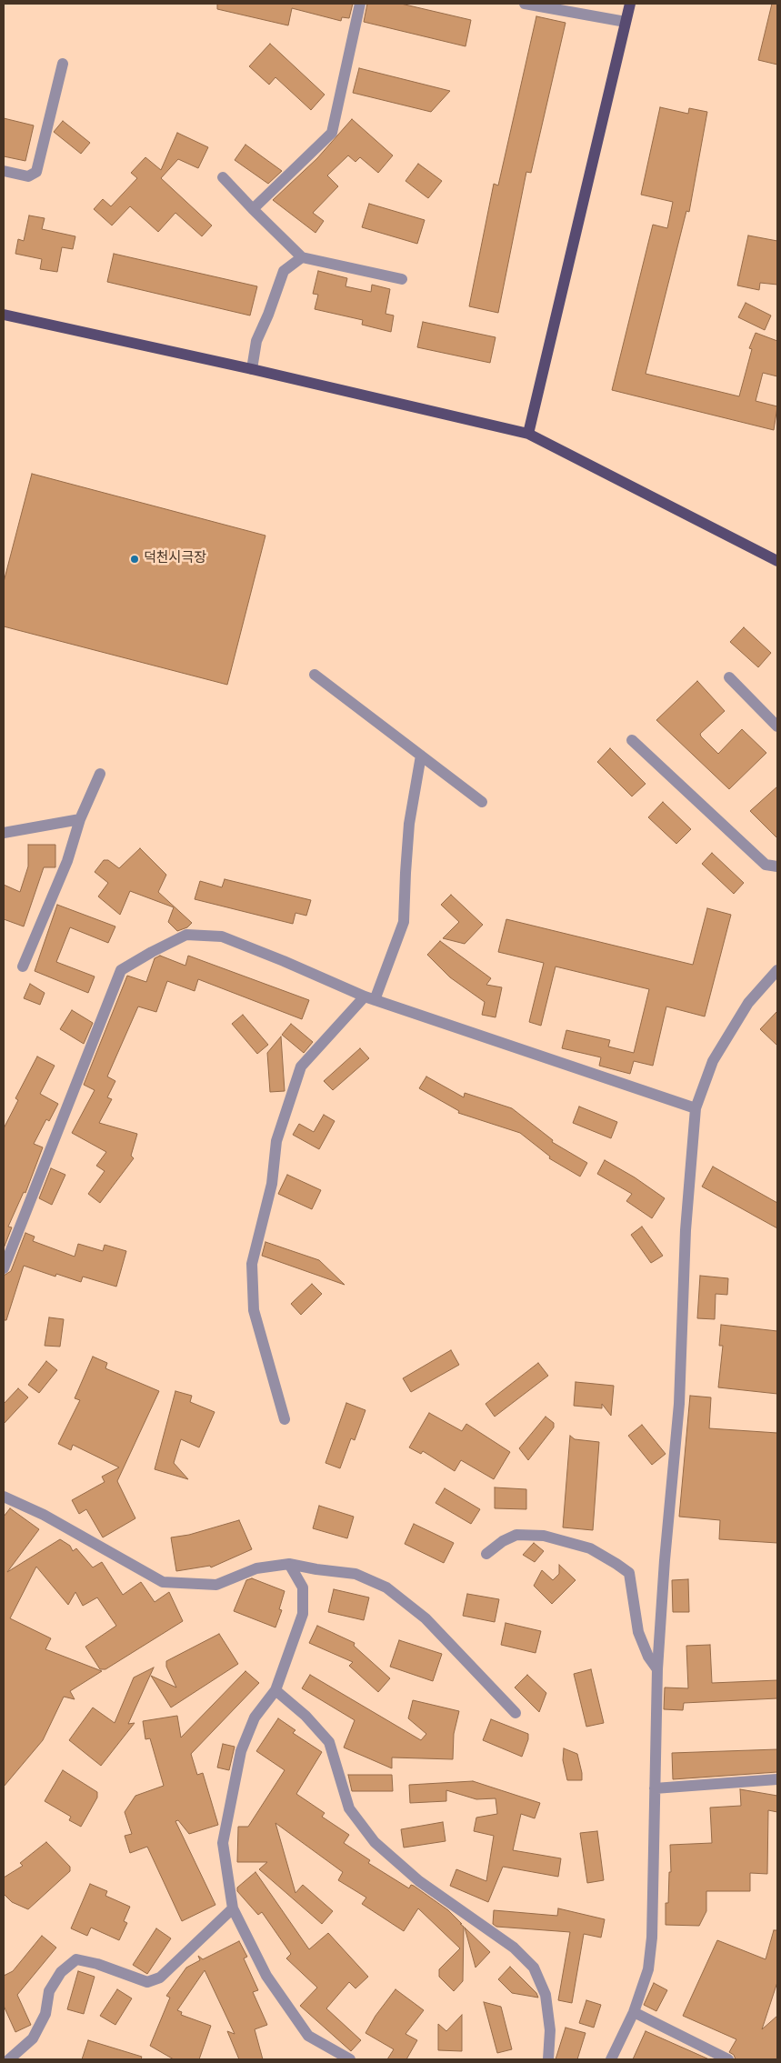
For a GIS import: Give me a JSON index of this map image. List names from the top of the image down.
{
  "places": ["덕천시극장"]
}
